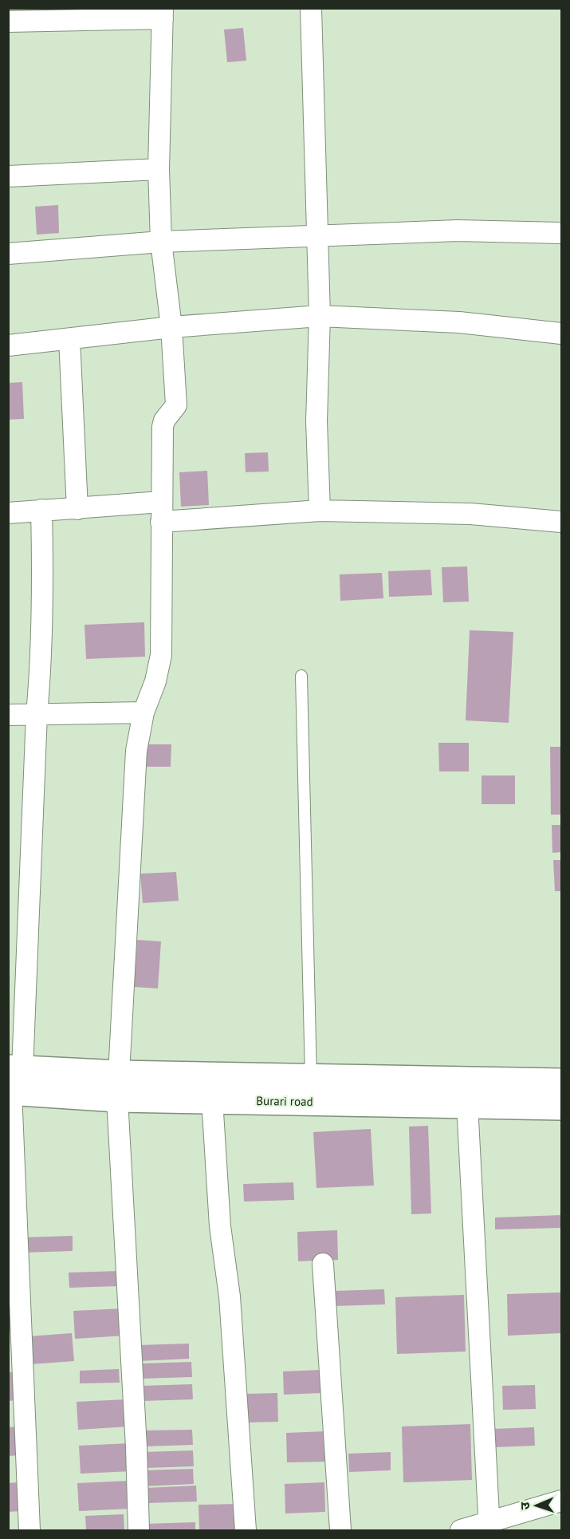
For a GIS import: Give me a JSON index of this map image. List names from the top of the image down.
{
  "streets": {
    "main road": ["Burari road"]
  },
  "north": "left"
}
